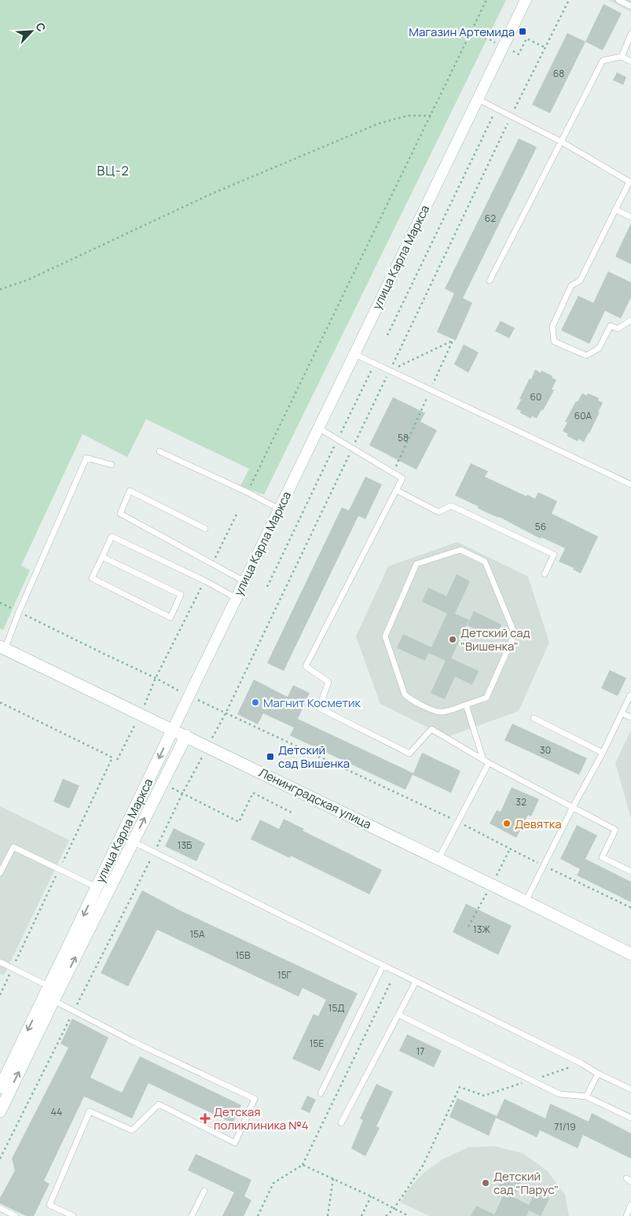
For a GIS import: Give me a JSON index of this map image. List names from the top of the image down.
{
  "streets": {
    "street": ["улица Карла Маркса", "Ленинградская улица"]
  },
  "districts": ["ВЦ-2"],
  "places": {
    "transit": ["Магазин Артемида", "Детский сад Вишенка"],
    "other": [
      "Детский сад \"Вишенка\"",
      "Магнит Косметик",
      "Девятка",
      "Детский сад \"Парус\""
    ],
    "health": ["Детская поликлиника №4"]
  },
  "house_numbers": [
    "68",
    "62",
    "60",
    "60А",
    "58",
    "56",
    "30",
    "32",
    "13Б",
    "13Ж",
    "15А",
    "15В",
    "15Г",
    "15Д",
    "15Е",
    "17",
    "44",
    "71/19"
  ],
  "north": "top right"
}
